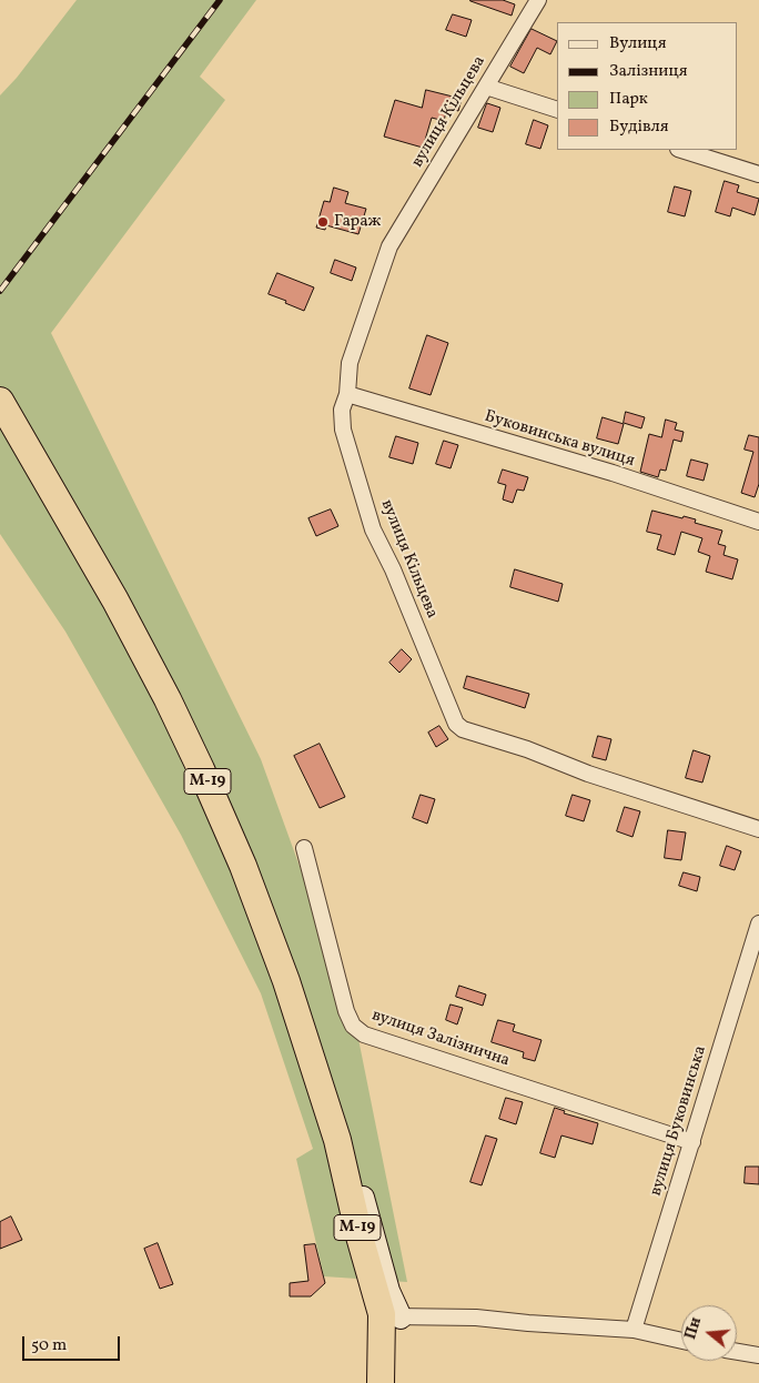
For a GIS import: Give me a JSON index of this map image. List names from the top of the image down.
{
  "streets": {
    "highway": ["М-19"],
    "street": [
      "вулиця Кільцева",
      "Буковинська вулиця",
      "вулиця Залізнична",
      "вулиця Буковинська"
    ]
  },
  "crossings": [
    ["вулиця Кільцева", "Буковинська вулиця"],
    ["вулиця Залізнична", "вулиця Буковинська"]
  ],
  "places": ["Гараж"],
  "legend": [
    "Вулиця",
    "Залізниця",
    "Парк",
    "Будівля"
  ],
  "scale_bar": "50 m",
  "north": "left"
}
